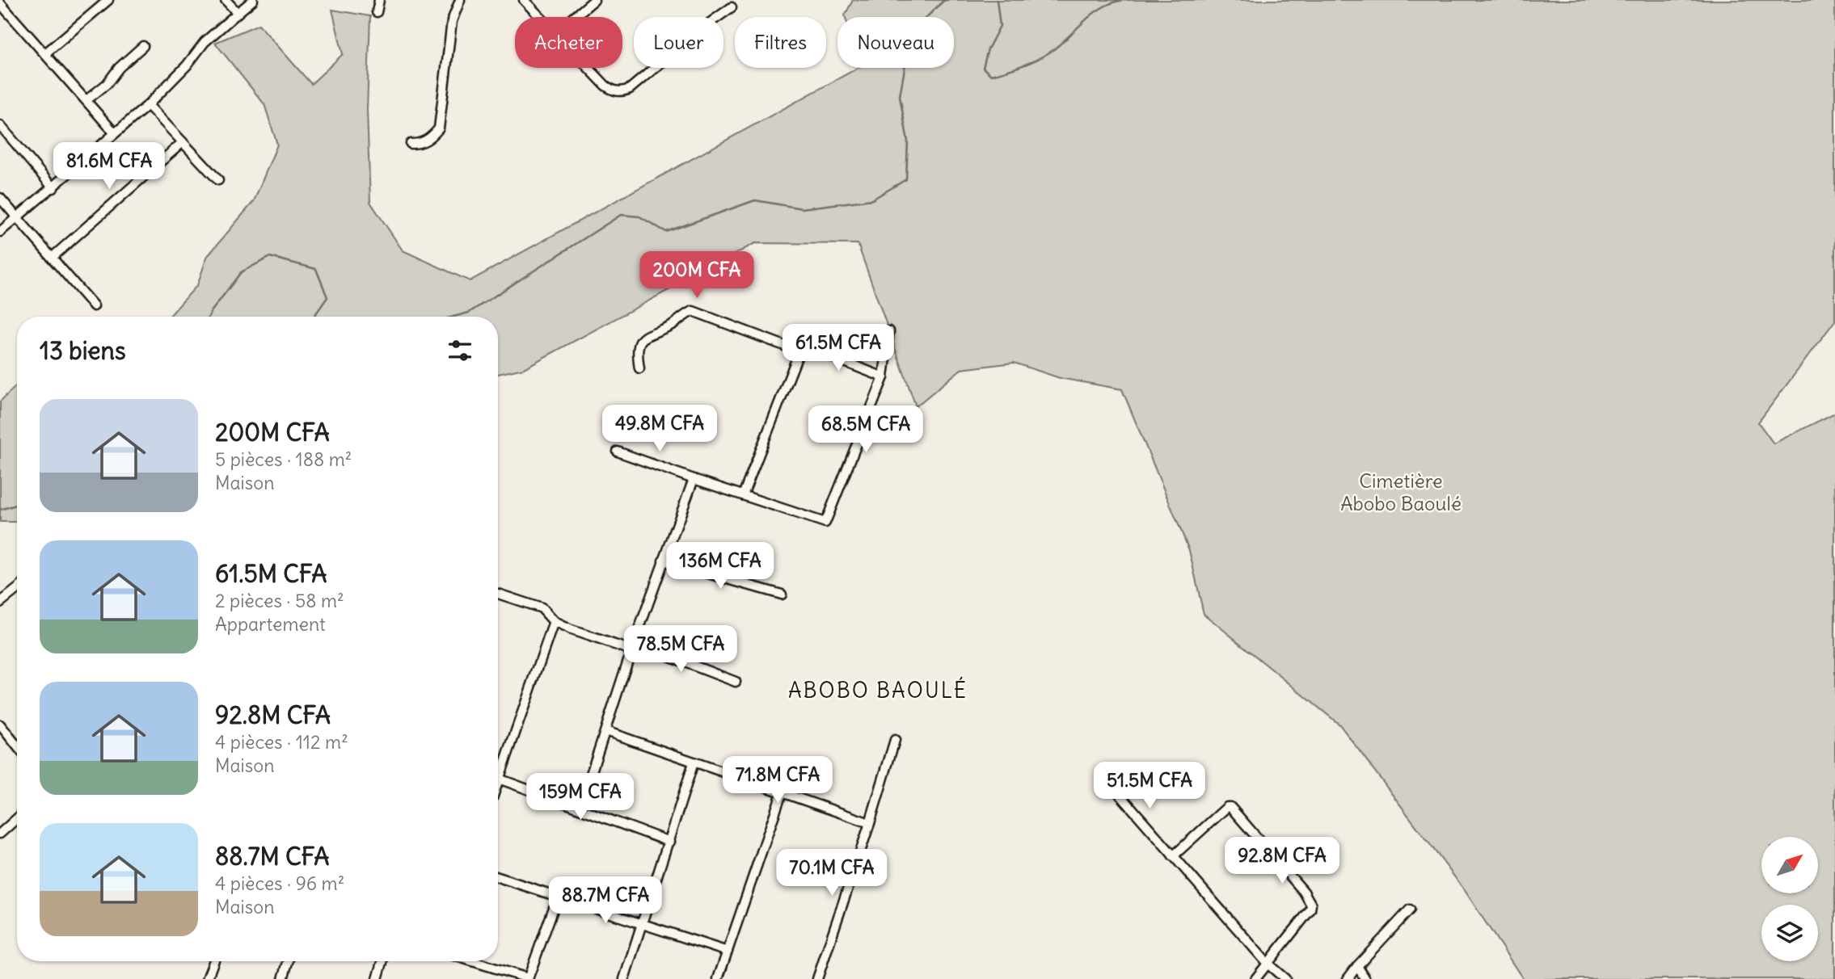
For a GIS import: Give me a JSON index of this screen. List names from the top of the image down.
{
  "districts": ["ABOBO BAOULÉ"],
  "parks": ["Cimetière Abobo Baoulé"],
  "north": "top right",
  "page": {
    "chip": [
      "Acheter",
      "Louer",
      "Filtres",
      "Nouveau"
    ],
    "price": [
      "81.6M CFA",
      "200M CFA",
      "61.5M CFA",
      "49.8M CFA",
      "68.5M CFA",
      "136M CFA",
      "78.5M CFA",
      "71.8M CFA",
      "51.5M CFA",
      "159M CFA",
      "92.8M CFA",
      "70.1M CFA",
      "88.7M CFA"
    ],
    "heading": "13 biens",
    "list": [
      {
        "name": "200M CFA",
        "note": "5 pièces · 188 m² · Maison"
      },
      {
        "name": "61.5M CFA",
        "note": "2 pièces · 58 m² · Appartement"
      },
      {
        "name": "92.8M CFA",
        "note": "4 pièces · 112 m² · Maison"
      },
      {
        "name": "88.7M CFA",
        "note": "4 pièces · 96 m² · Maison"
      }
    ]
  }
}
